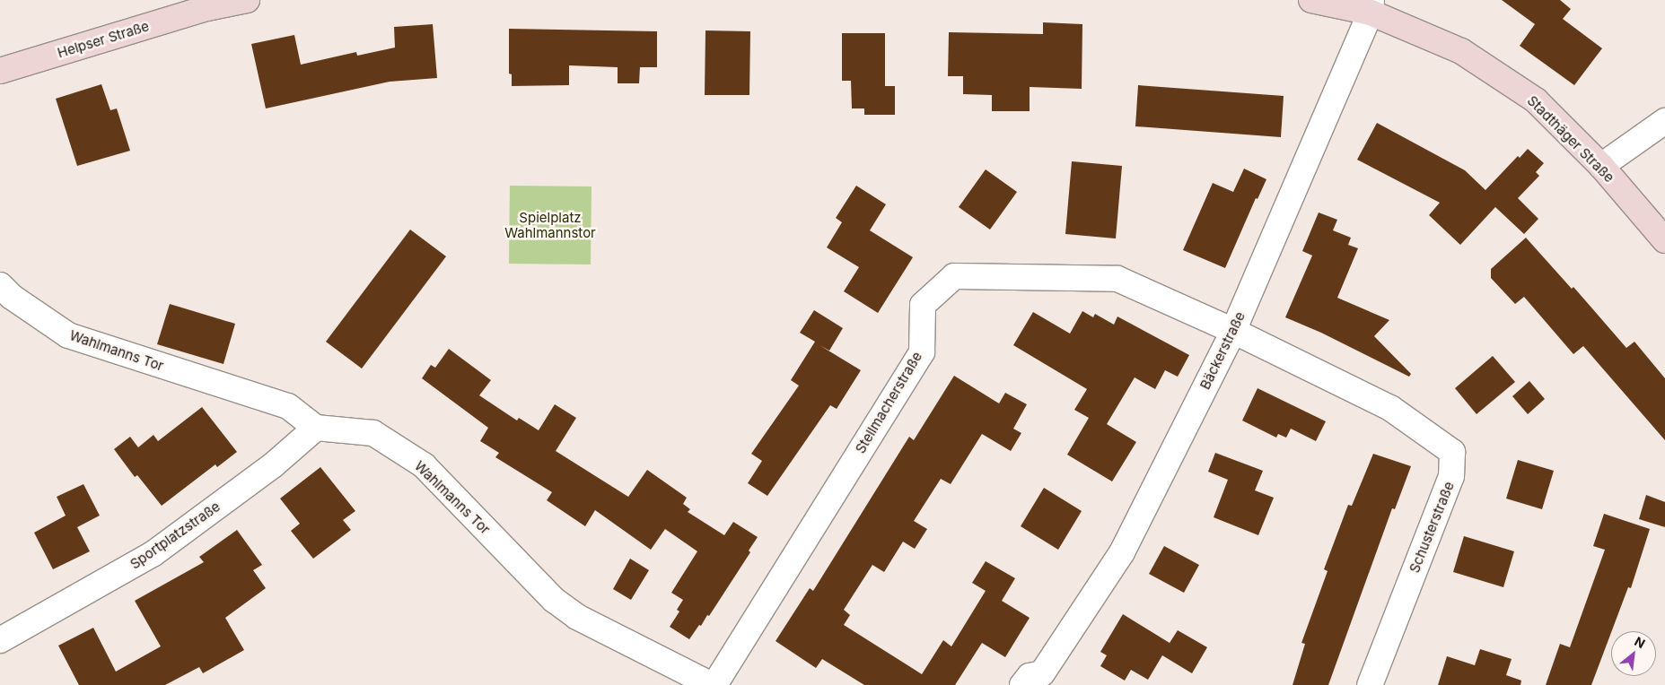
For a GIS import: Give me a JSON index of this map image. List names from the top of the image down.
{
  "streets": {
    "main road": ["Helpser Straße", "Stadthäger Straße"],
    "street": [
      "Wahlmanns Tor",
      "Bäckerstraße",
      "Stellmacherstraße",
      "Schusterstraße",
      "Sportplatzstraße"
    ]
  },
  "crossings": [
    ["Stadthäger Straße", "Bäckerstraße"],
    ["Wahlmanns Tor", "Stellmacherstraße"],
    ["Wahlmanns Tor", "Sportplatzstraße"],
    ["Bäckerstraße", "Stellmacherstraße"],
    ["Bäckerstraße", "Schusterstraße"],
    ["Stellmacherstraße", "Schusterstraße"]
  ],
  "parks": ["Spielplatz Wahlmannstor"],
  "north": "top right"
}
